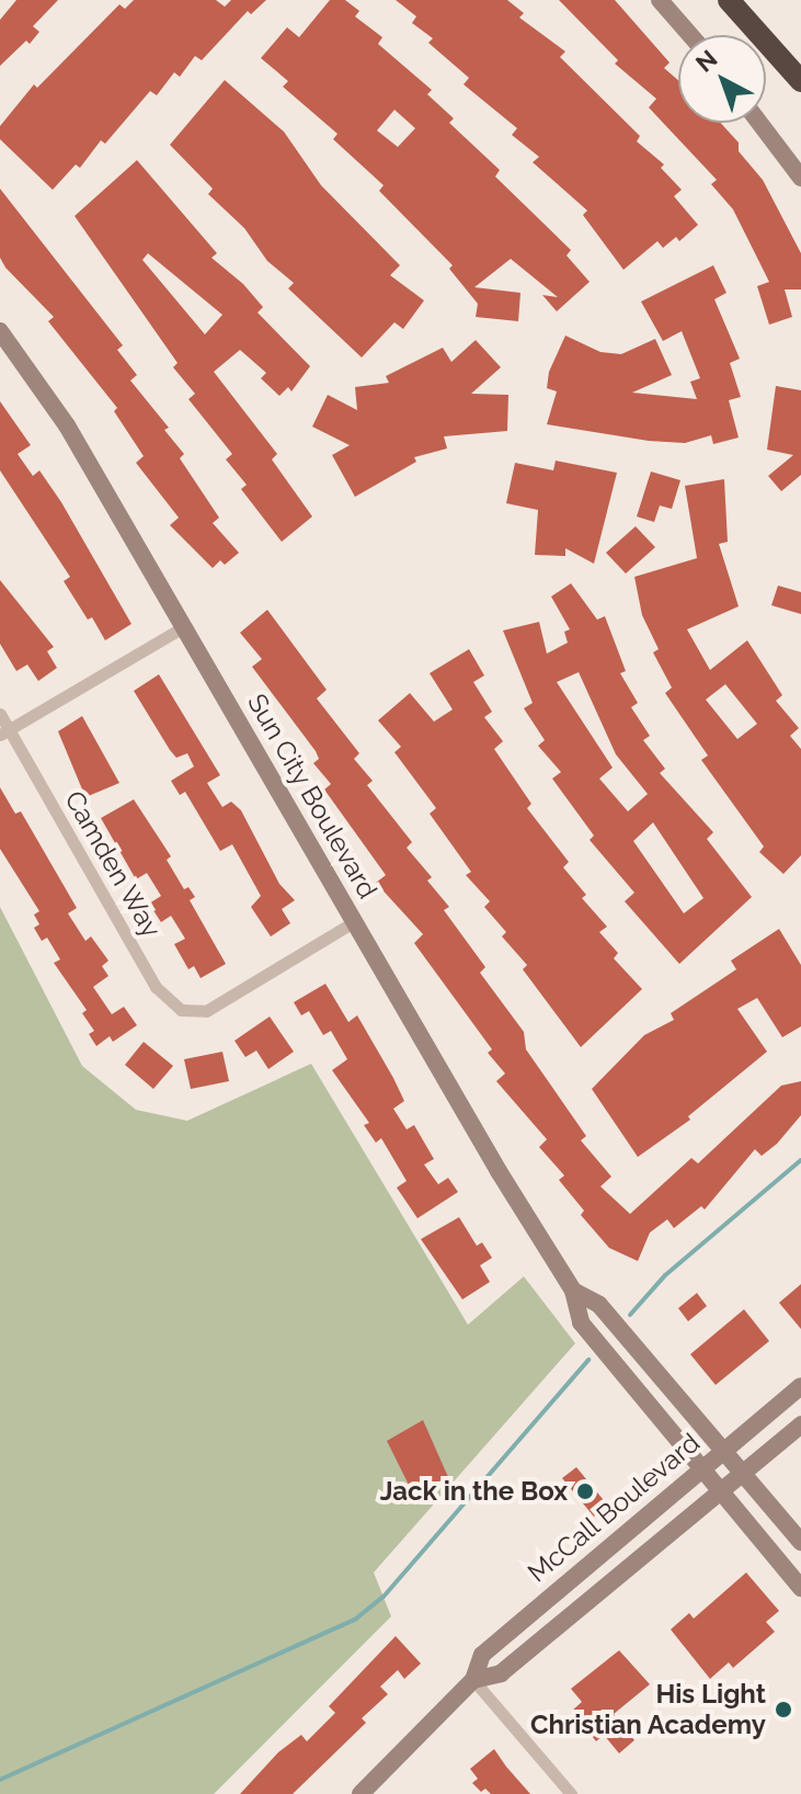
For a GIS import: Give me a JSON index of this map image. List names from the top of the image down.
{
  "streets": {
    "street": ["Sun City Boulevard", "Camden Way", "McCall Boulevard"]
  },
  "crossings": [
    ["Sun City Boulevard", "Camden Way"],
    ["Sun City Boulevard", "McCall Boulevard"]
  ],
  "places": ["Jack in the Box", "His Light Christian Academy"],
  "north": "top left"
}
